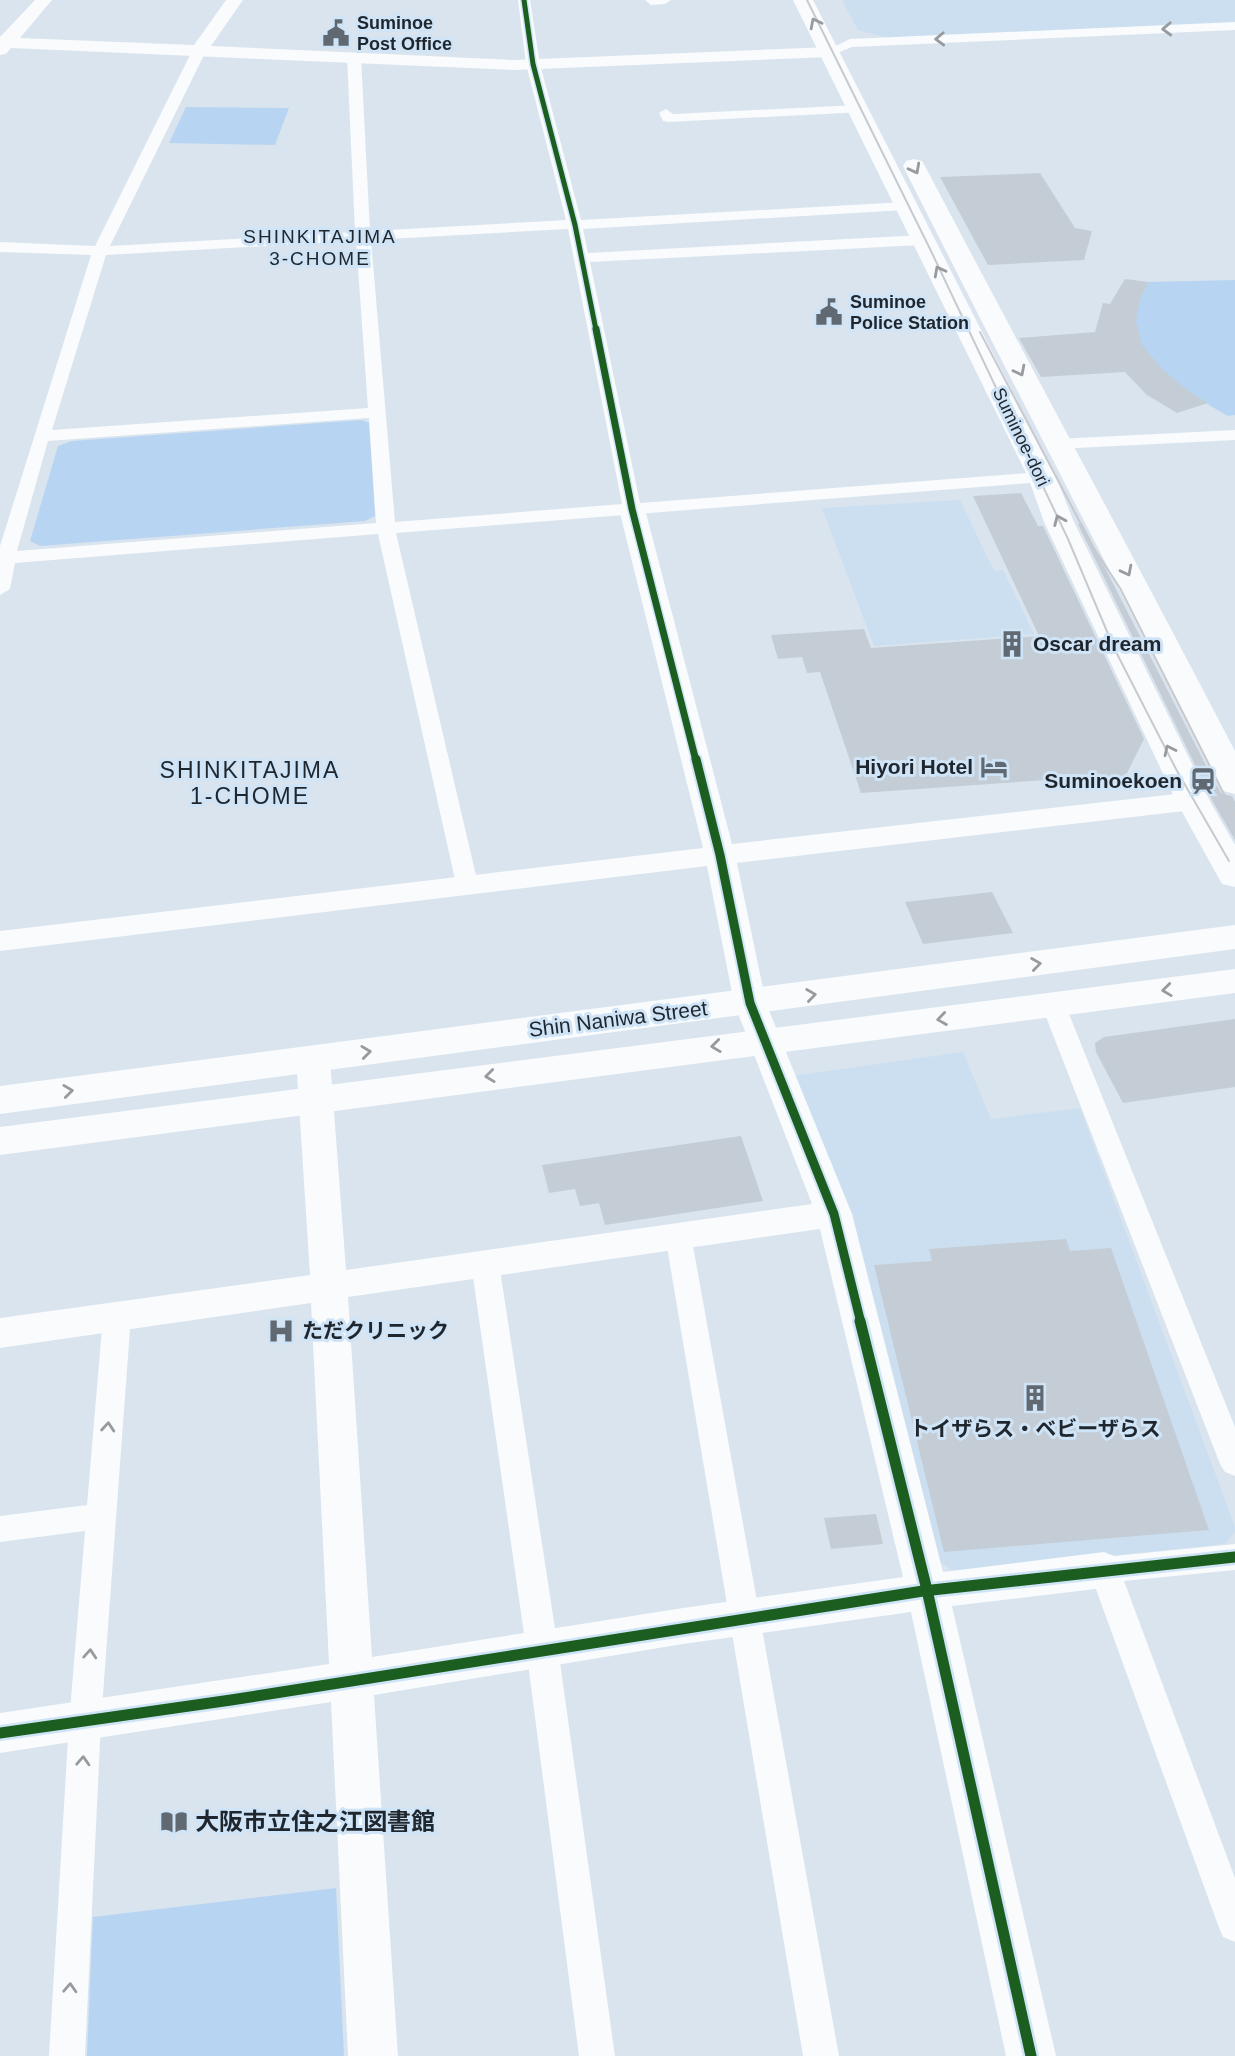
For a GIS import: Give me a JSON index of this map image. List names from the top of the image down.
{
  "streets": {
    "main road": ["Suminoe-dori", "Shin Naniwa Street"]
  },
  "districts": ["SHINKITAJIMA 3-CHOME", "SHINKITAJIMA 1-CHOME"],
  "places": {
    "public building": ["Suminoe Post Office", "Suminoe Police Station"],
    "building": ["Oscar dream", "トイザらス・ベビーザらス"],
    "hotel": ["Hiyori Hotel"],
    "station": ["Suminoekoen"],
    "hospital": ["ただクリニック"],
    "library": ["大阪市立住之江図書館"]
  }
}
